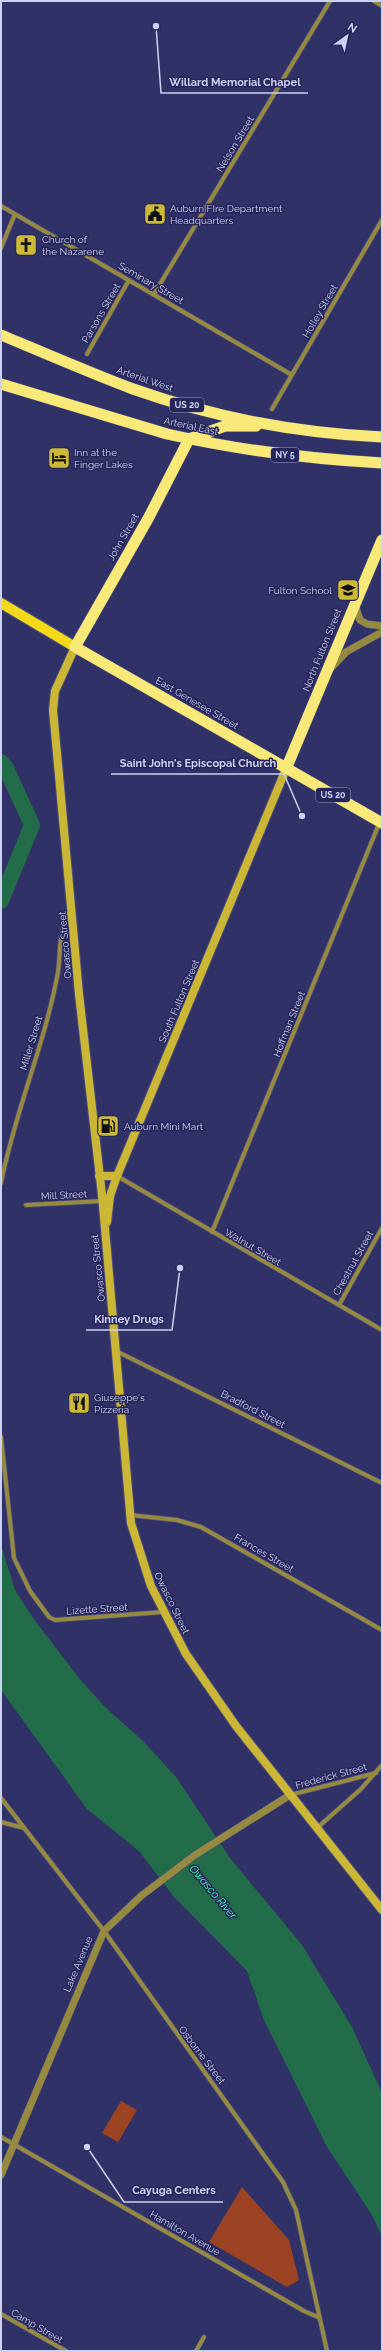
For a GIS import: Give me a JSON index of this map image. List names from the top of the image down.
{
  "streets": {
    "highway": [
      "Arterial West",
      "US 20",
      "Arterial East",
      "NY 5",
      "John Street",
      "North Fulton Street",
      "East Genesee Street"
    ],
    "main road": ["Owasco Street", "South Fulton Street"],
    "street": [
      "Nelson Street",
      "Seminary Street",
      "Holley Street",
      "Parsons Street",
      "Hoffman Street",
      "Miller Street",
      "Mill Street",
      "Walnut Street",
      "Chestnut Street",
      "Bradford Street",
      "Frances Street",
      "Lizette Street",
      "Frederick Street",
      "Lake Avenue",
      "Osborne Street",
      "Hamilton Avenue",
      "Camp Street"
    ]
  },
  "crossings": [
    ["Nelson Street", "Seminary Street"],
    ["Seminary Street", "Holley Street"],
    ["Seminary Street", "Parsons Street"],
    ["Arterial East", "John Street"],
    ["John Street", "East Genesee Street"],
    ["John Street", "Owasco Street"],
    ["North Fulton Street", "East Genesee Street"],
    ["North Fulton Street", "South Fulton Street"],
    ["East Genesee Street", "Owasco Street"],
    ["East Genesee Street", "South Fulton Street"],
    ["East Genesee Street", "Hoffman Street"],
    ["Owasco Street", "South Fulton Street"],
    ["Owasco Street", "Miller Street"],
    ["Owasco Street", "Mill Street"],
    ["Owasco Street", "Bradford Street"],
    ["Owasco Street", "Frances Street"],
    ["Owasco Street", "Lizette Street"],
    ["Owasco Street", "Frederick Street"],
    ["Owasco Street", "Lake Avenue"],
    ["South Fulton Street", "Walnut Street"],
    ["Hoffman Street", "Walnut Street"],
    ["Walnut Street", "Chestnut Street"],
    ["Frederick Street", "Lake Avenue"],
    ["Lake Avenue", "Osborne Street"],
    ["Lake Avenue", "Hamilton Avenue"],
    ["Osborne Street", "Hamilton Avenue"]
  ],
  "water": ["Owasco River"],
  "places": {
    "other": [
      "Willard Memorial Chapel",
      "Saint John's Episcopal Church",
      "Kinney Drugs",
      "Cayuga Centers"
    ],
    "public building": ["Auburn FIre Department Headquarters"],
    "church": ["Church of the Nazarene"],
    "hotel": ["Inn at the Finger Lakes"],
    "school or university": ["Fulton School"],
    "fuel station": ["Auburn Mini Mart"],
    "restaurant": ["Giuseppe's Pizzeria"]
  },
  "north": "top right"
}
